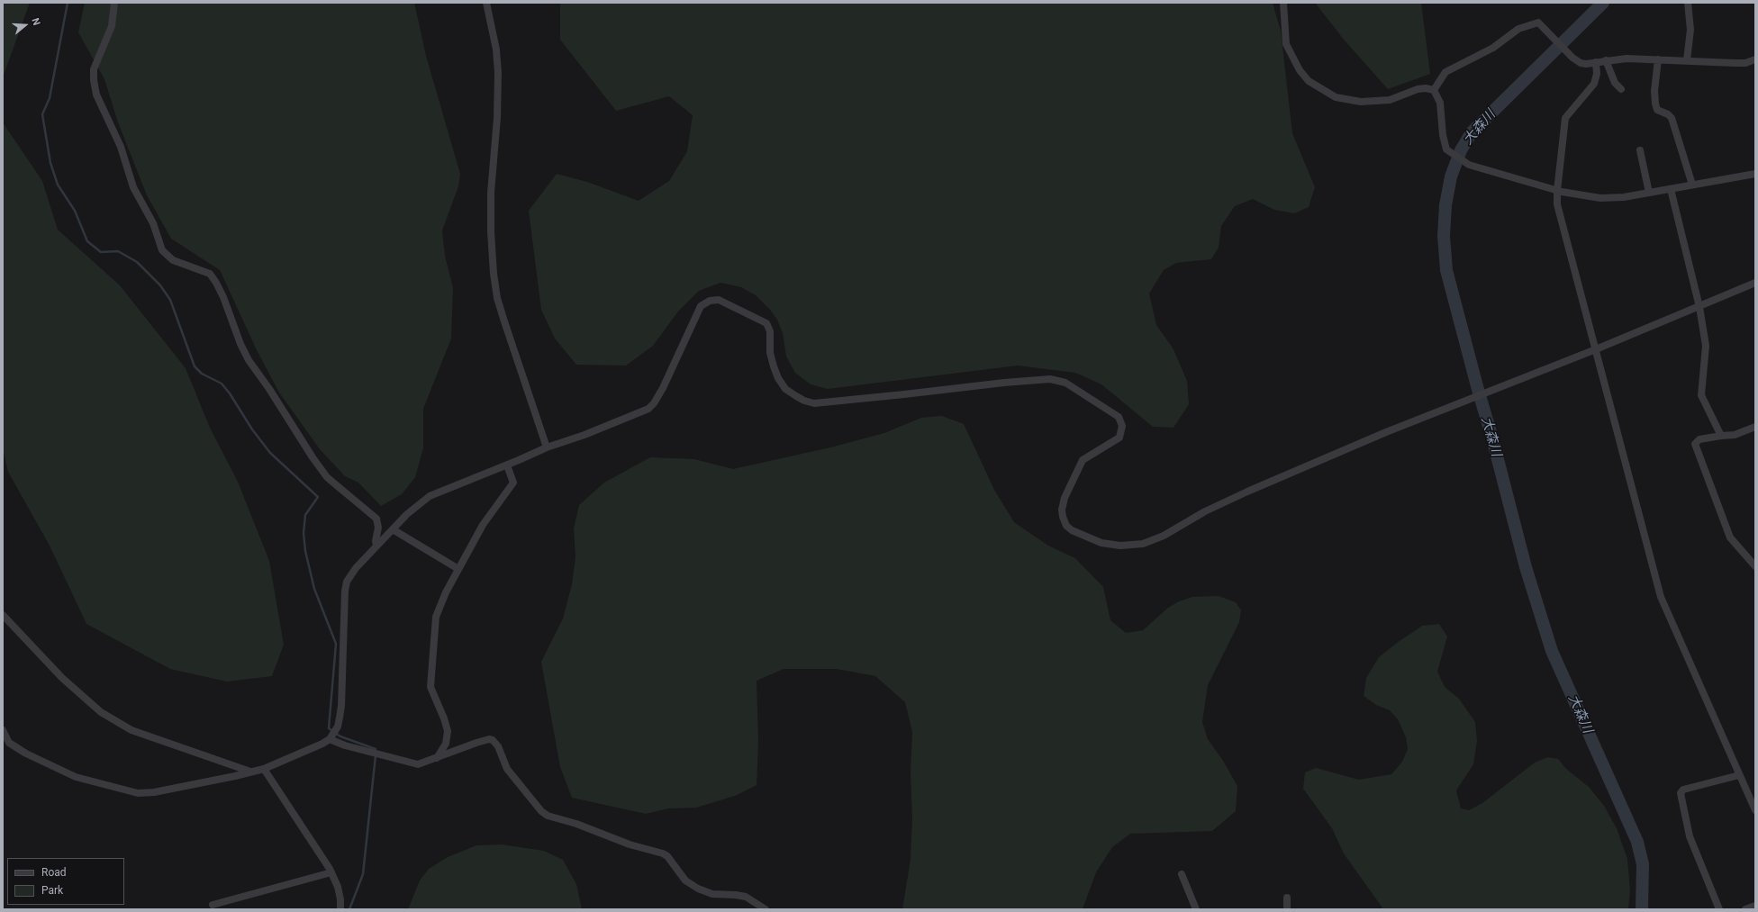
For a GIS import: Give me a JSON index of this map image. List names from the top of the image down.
{
  "water": ["大森川"],
  "legend": ["Road", "Park"],
  "north": "right"
}
